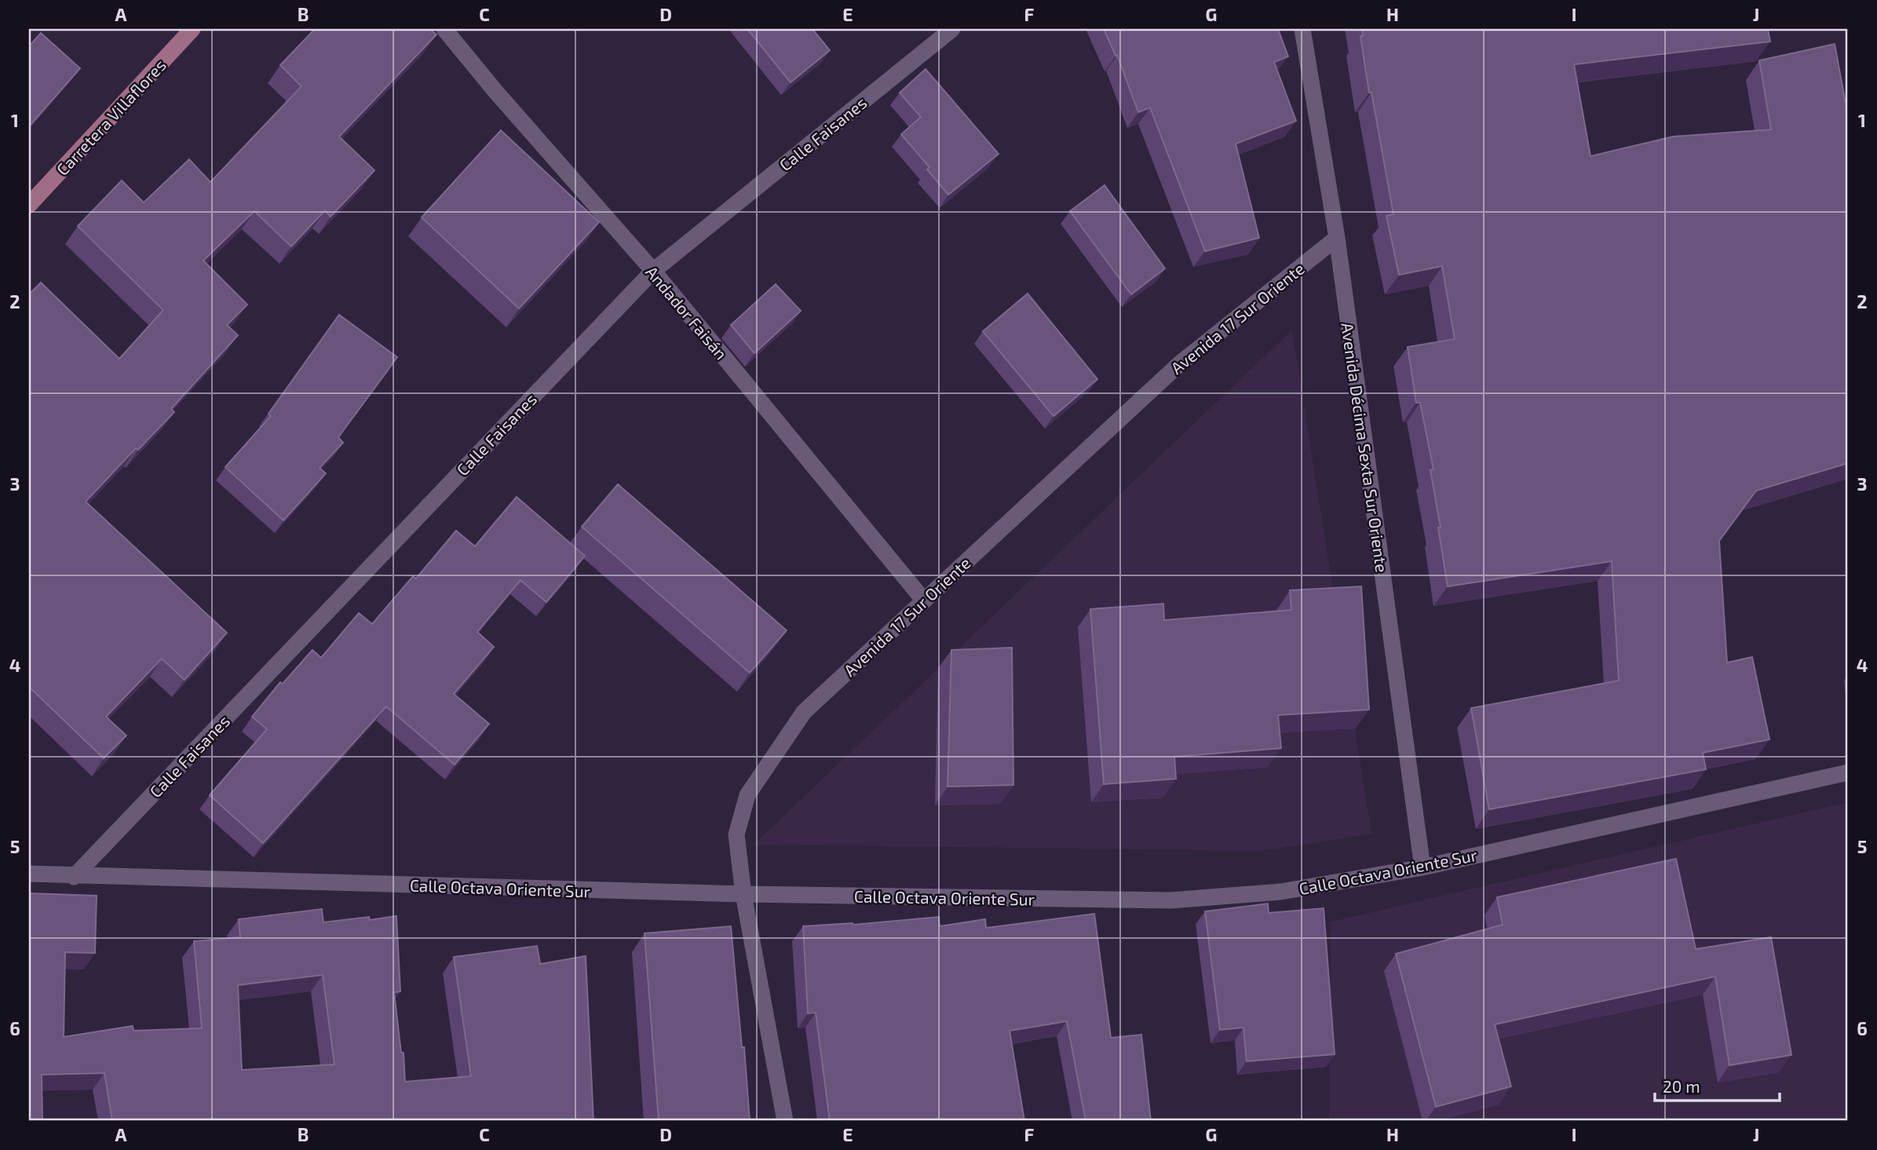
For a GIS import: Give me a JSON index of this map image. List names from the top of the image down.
{
  "streets": {
    "main road": ["Carretera Villaflores"],
    "street": [
      "Calle Faisanes",
      "Andador Faisán",
      "Avenida 17 Sur Oriente",
      "Avenida Décima Sexta Sur Oriente",
      "Calle Octava Oriente Sur"
    ]
  },
  "crossings": [
    ["Calle Faisanes", "Andador Faisán"],
    ["Calle Faisanes", "Calle Octava Oriente Sur"],
    ["Andador Faisán", "Avenida 17 Sur Oriente"],
    ["Avenida 17 Sur Oriente", "Avenida Décima Sexta Sur Oriente"],
    ["Avenida 17 Sur Oriente", "Calle Octava Oriente Sur"],
    ["Avenida Décima Sexta Sur Oriente", "Calle Octava Oriente Sur"]
  ],
  "scale_bar": "20 m",
  "grid": {
    "columns": [
      "A",
      "B",
      "C",
      "D",
      "E",
      "F",
      "G",
      "H",
      "I",
      "J"
    ],
    "rows": [
      "1",
      "2",
      "3",
      "4",
      "5",
      "6"
    ]
  }
}
